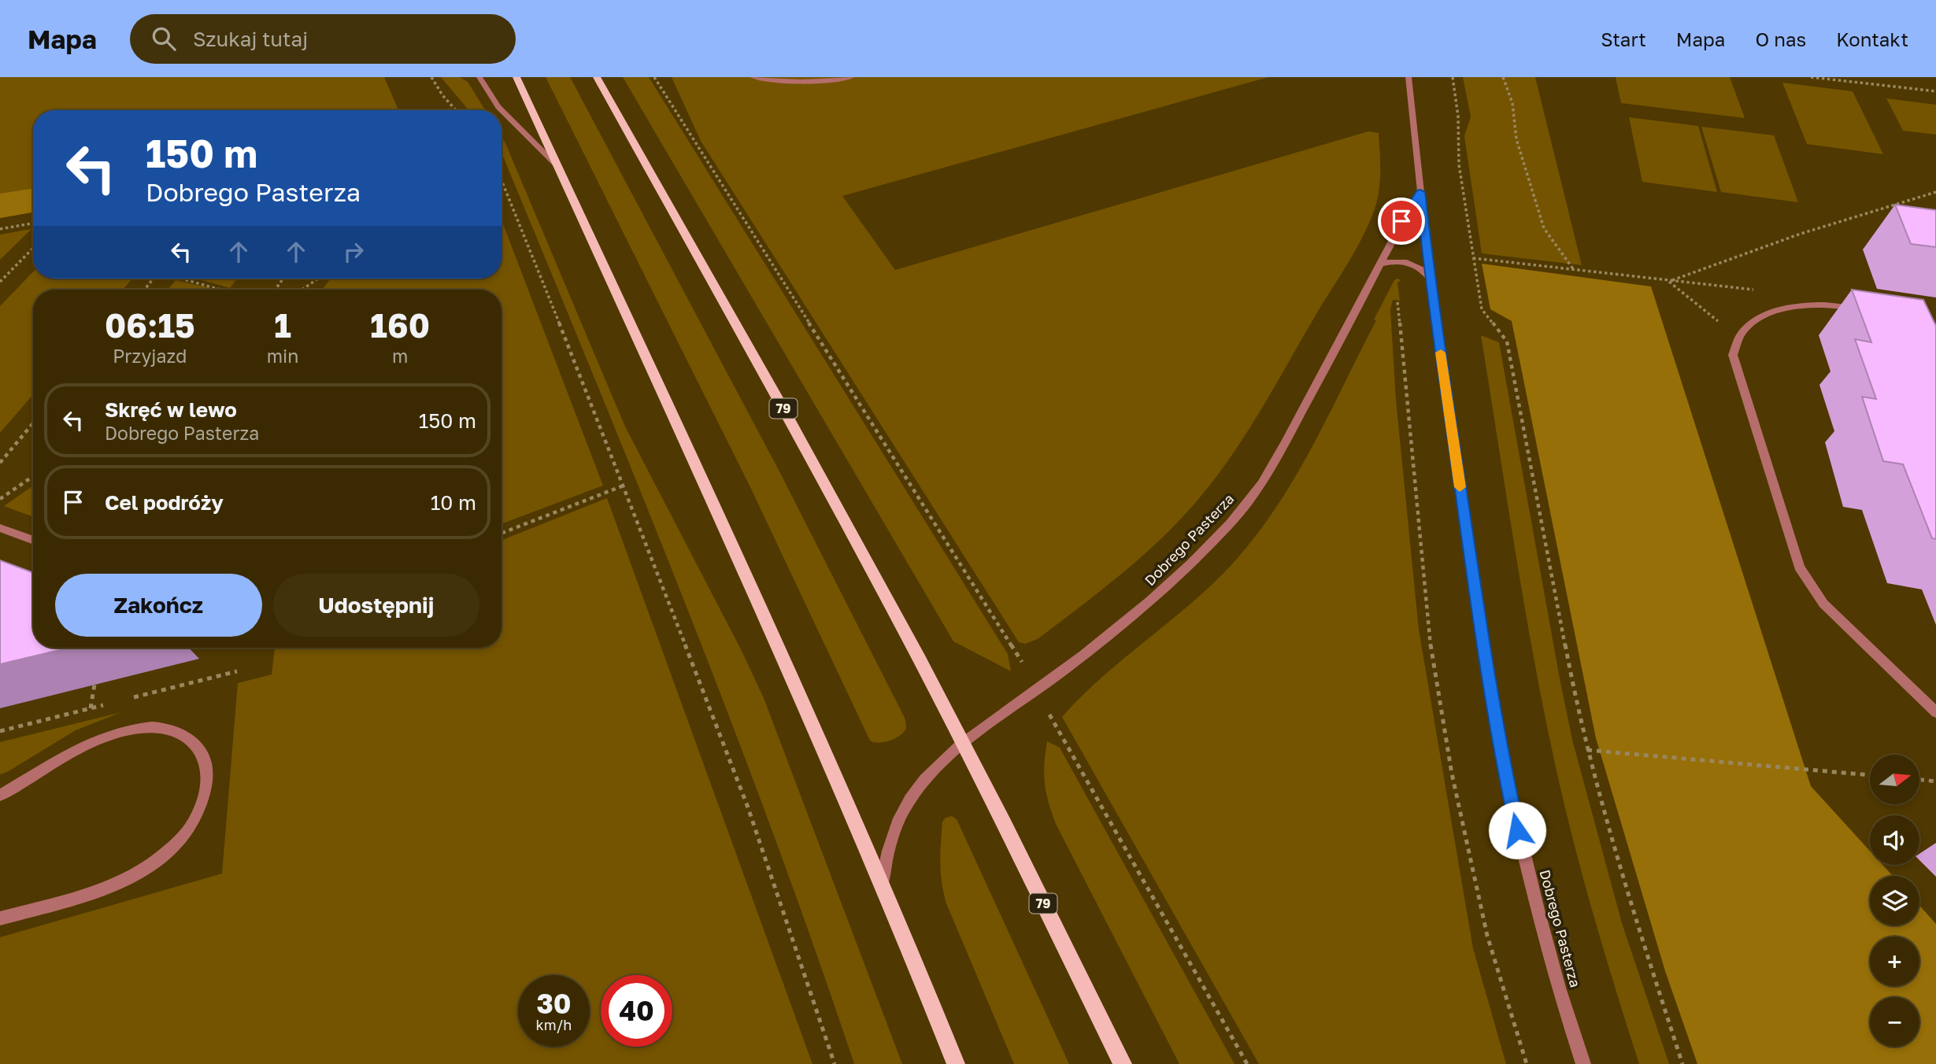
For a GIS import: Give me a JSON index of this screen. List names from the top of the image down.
{
  "streets": {
    "main road": ["79"],
    "street": ["Dobrego Pasterza"]
  },
  "crossings": [
    ["79", "Dobrego Pasterza"]
  ],
  "north": "right",
  "page": {
    "header": "Mapa",
    "search": "Szukaj tutaj",
    "nav": [
      "Start",
      "Mapa",
      "O nas",
      "Kontakt"
    ],
    "turn": ["150 m", "Dobrego Pasterza"],
    "eta": [
      "06:15",
      "Przyjazd",
      "1",
      "min",
      "160",
      "m"
    ],
    "list": [
      {
        "name": "Skręć w lewo",
        "note": "Dobrego Pasterza",
        "value": "150 m"
      },
      {
        "name": "Cel podróży",
        "value": "10 m"
      }
    ],
    "buttons": ["Zakończ", "Udostępnij"],
    "map_buttons": ["+", "−"],
    "speed": "30 km/h",
    "limit": "40"
  }
}
